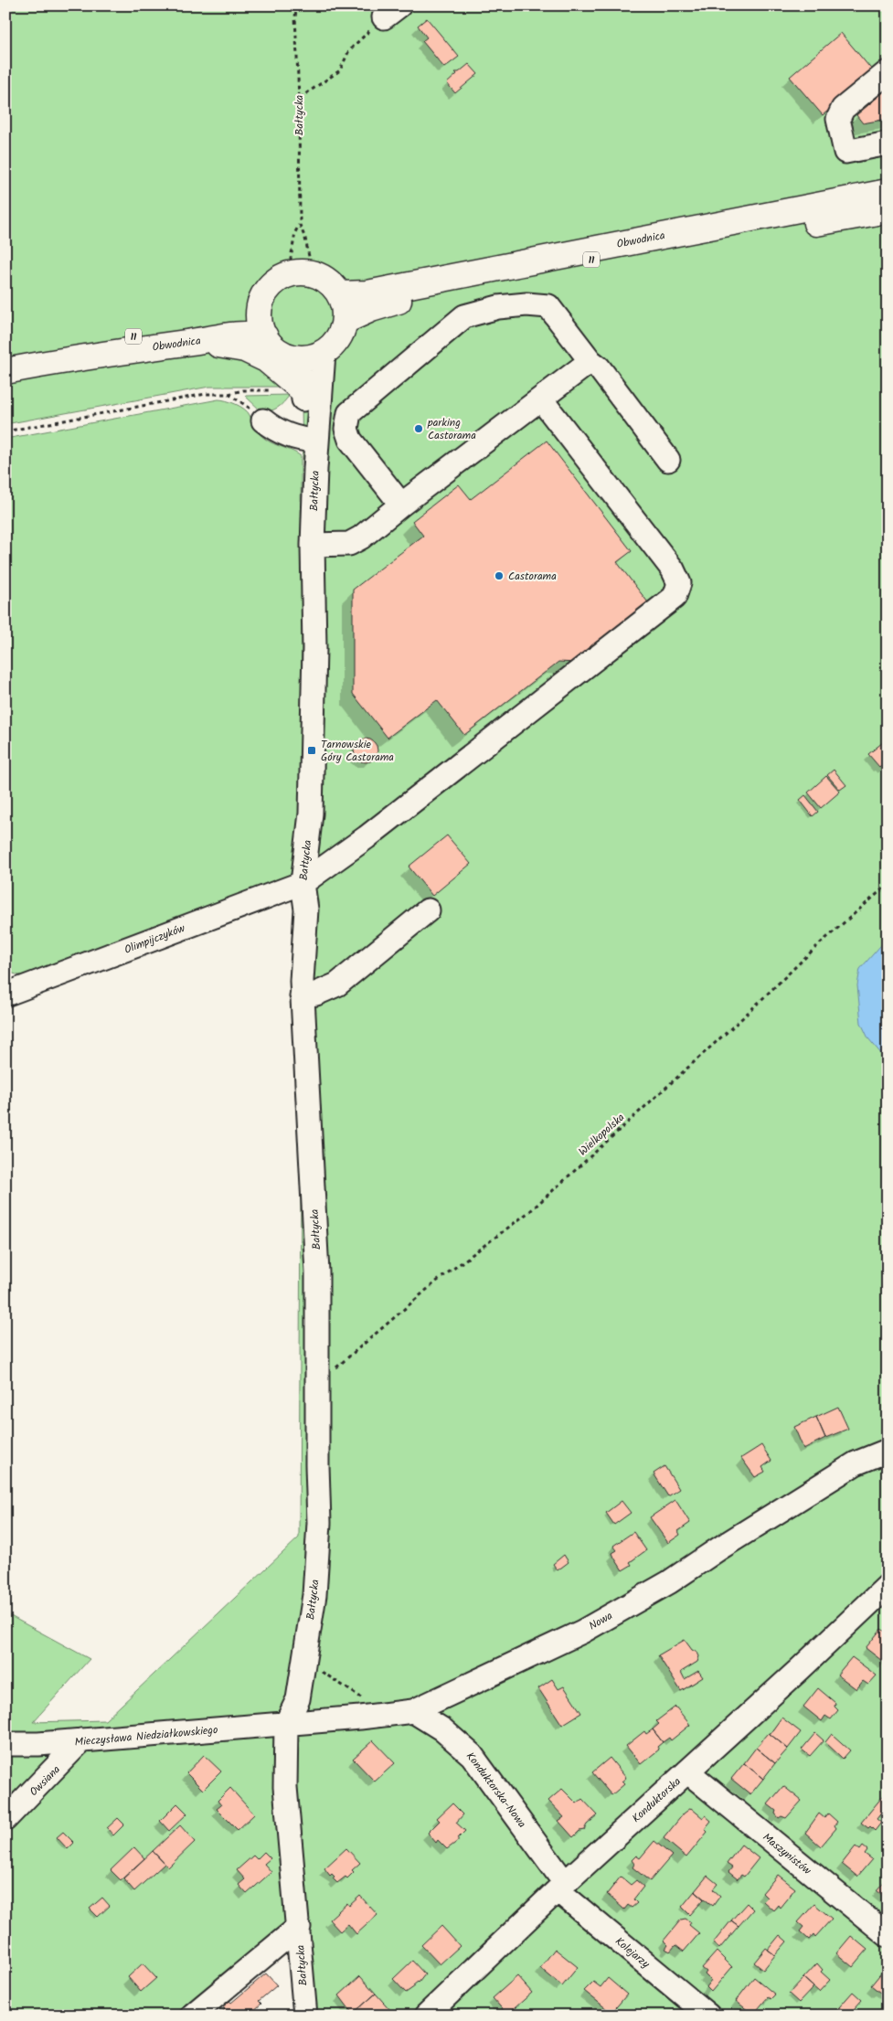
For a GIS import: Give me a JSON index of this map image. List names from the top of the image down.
{
  "streets": {
    "highway": ["Obwodnica", "11"],
    "street": [
      "Bałtycka",
      "Olimpijczyków",
      "Nowa",
      "Mieczysława Niedziałkowskiego",
      "Owsiana",
      "Konduktorska-Nowa",
      "Konduktorska",
      "Maszynistów",
      "Kolejarzy"
    ],
    "path": ["Wielkopolska"]
  },
  "crossings": [
    ["Bałtycka", "Obwodnica"],
    ["Bałtycka", "Olimpijczyków"],
    ["Bałtycka", "Wielkopolska"],
    ["Bałtycka", "Nowa"],
    ["Bałtycka", "Mieczysława Niedziałkowskiego"],
    ["Nowa", "Mieczysława Niedziałkowskiego"],
    ["Nowa", "Konduktorska-Nowa"],
    ["Mieczysława Niedziałkowskiego", "Owsiana"],
    ["Konduktorska-Nowa", "Konduktorska"],
    ["Konduktorska-Nowa", "Kolejarzy"],
    ["Konduktorska", "Maszynistów"],
    ["Konduktorska", "Kolejarzy"]
  ],
  "places": {
    "other": ["parking Castorama", "Castorama"],
    "transit": ["Tarnowskie Góry Castorama"]
  }
}
